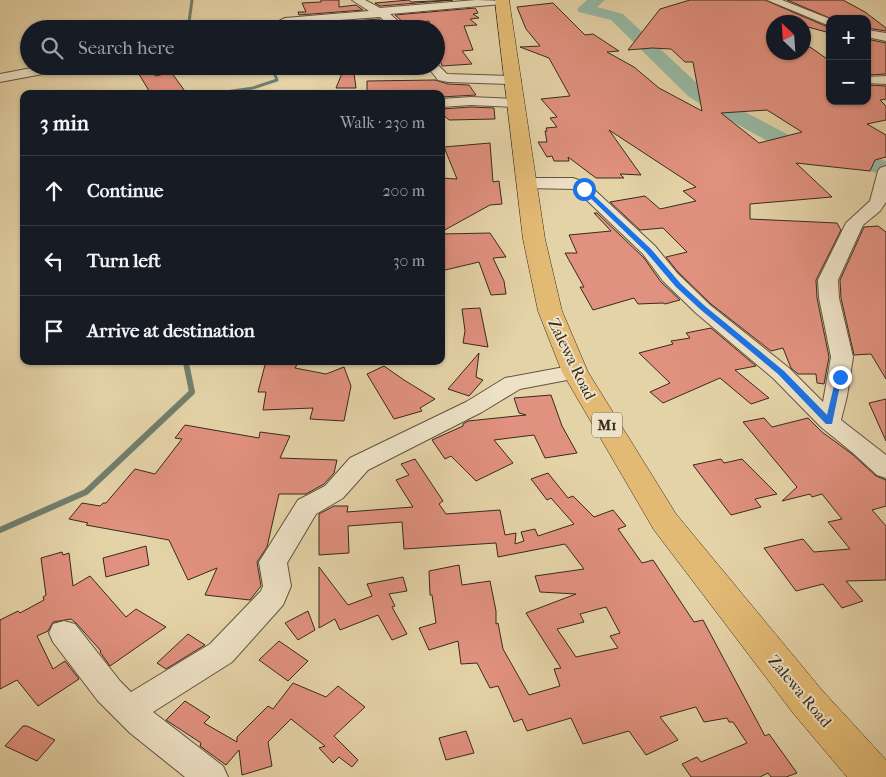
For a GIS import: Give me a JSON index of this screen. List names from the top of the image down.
{
  "streets": {
    "highway": ["Zalewa Road", "M1"]
  },
  "north": "top left",
  "page": {
    "map_buttons": ["+", "−"],
    "search": "Search here",
    "heading": ["3 min", "Walk · 230 m"],
    "list": [
      ["Continue", "200 m"],
      ["Turn left", "30 m"],
      "Arrive at destination"
    ]
  }
}
